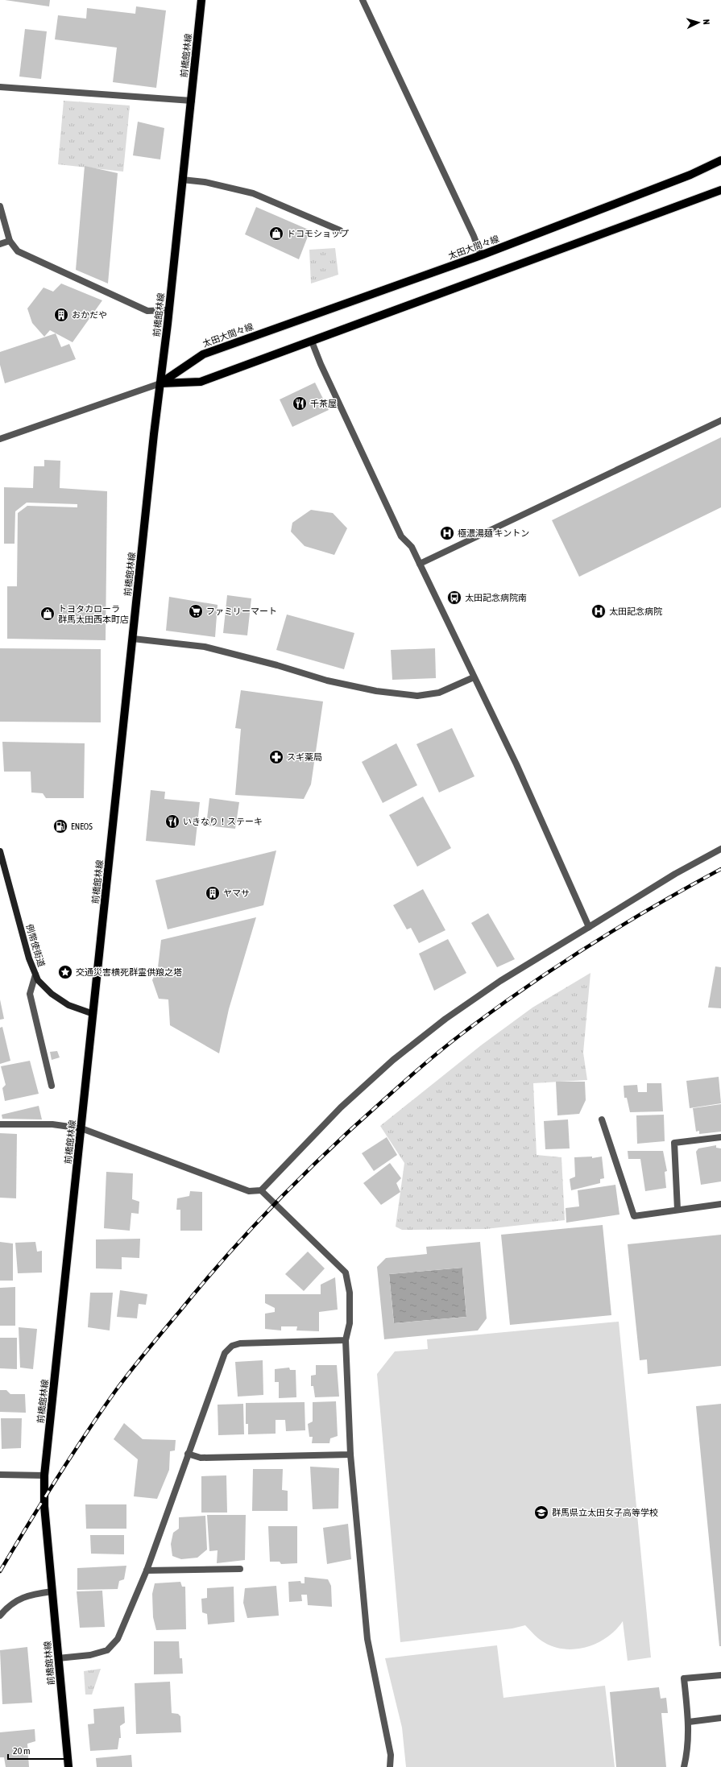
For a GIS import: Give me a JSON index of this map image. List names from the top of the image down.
{
  "streets": {
    "main road": ["前橋館林線", "太田大間々線", "例幣使街道"]
  },
  "crossings": [
    ["前橋館林線", "太田大間々線"],
    ["前橋館林線", "例幣使街道"]
  ],
  "places": {
    "shop": ["ドコモショップ", "トヨタカローラ 群馬太田西本町店"],
    "building": ["おかだや", "ヤマサ"],
    "restaurant": ["千茶屋", "いきなり！ステーキ"],
    "hospital": ["極濃湯麺 キントン", "太田記念病院"],
    "bus stop": ["太田記念病院南"],
    "supermarket": ["ファミリーマート"],
    "pharmacy": ["スギ薬局"],
    "fuel station": ["ENEOS"],
    "place": ["交通災害横死群霊供羪之塔"],
    "school or university": ["群馬県立太田女子高等学校"]
  },
  "scale_bar": "20 m",
  "north": "right"
}
